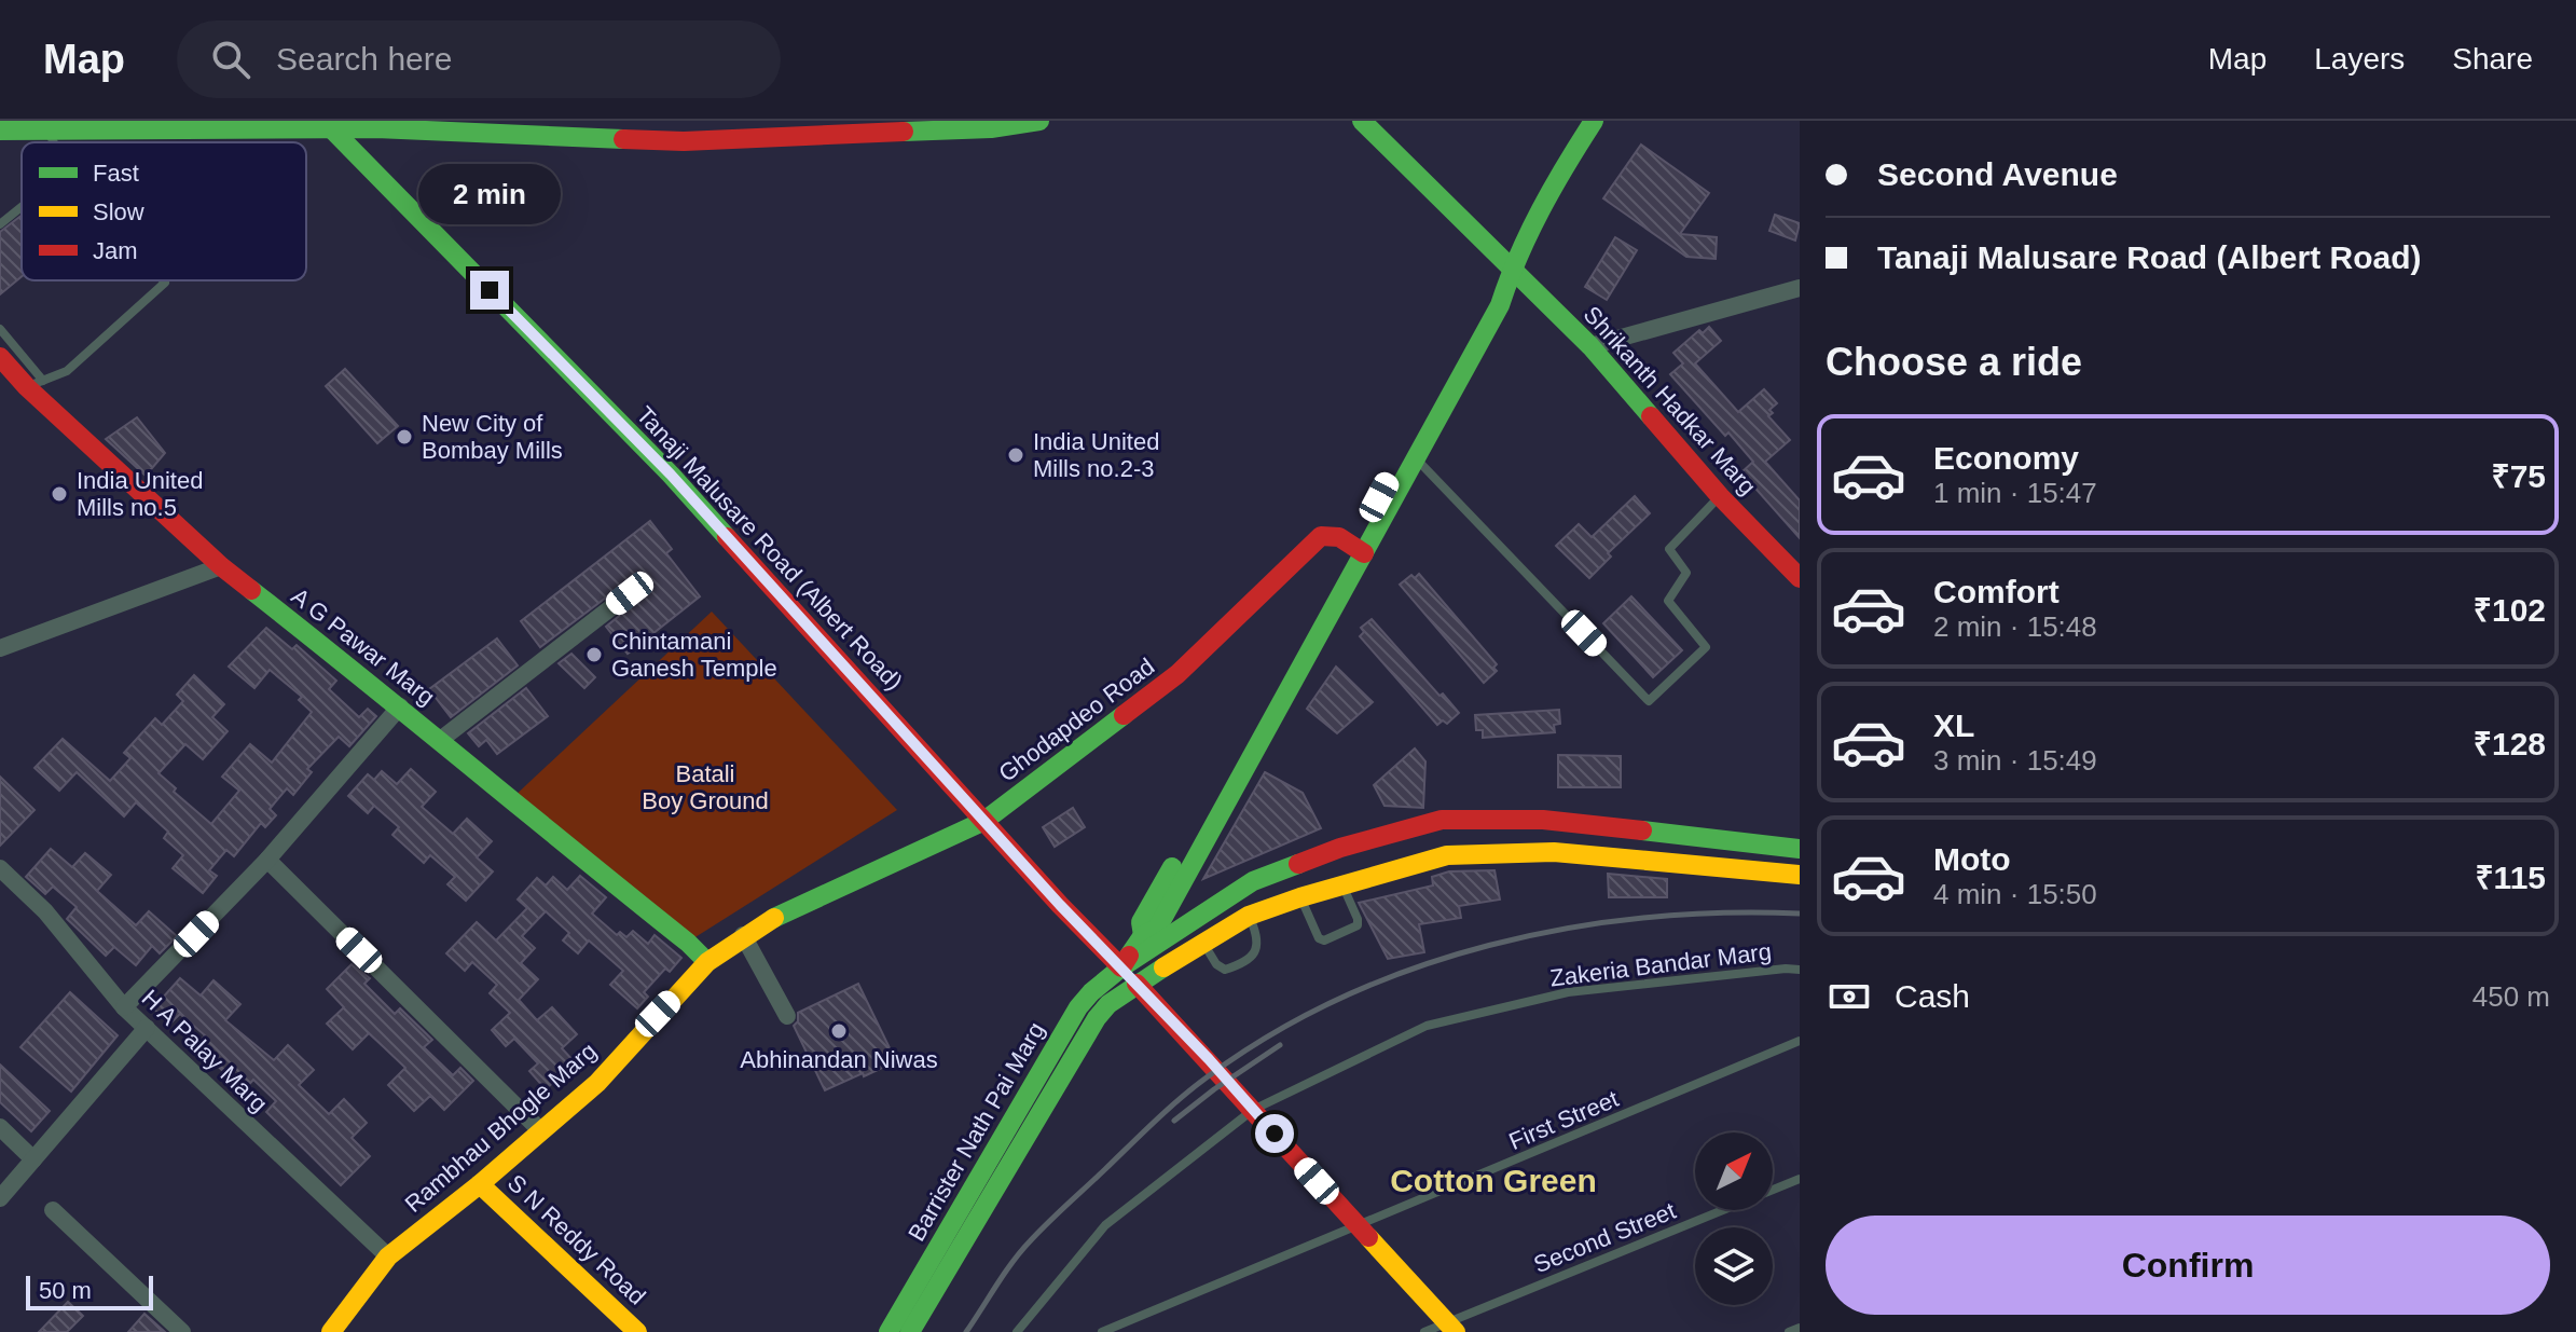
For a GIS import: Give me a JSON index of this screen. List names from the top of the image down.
{
  "streets": {
    "street": [
      "Shrikanth Hadkar Marg",
      "Tanaji Malusare Road (Albert Road)",
      "A G Pawar Marg",
      "Ghodapdeo Road",
      "H A Palay Marg",
      "Rambhau Bhogle Marg",
      "Barrister Nath Pai Marg",
      "S N Reddy Road"
    ],
    "lane": ["Zakeria Bandar Marg", "First Street", "Second Street"]
  },
  "crossings": [
    ["Tanaji Malusare Road (Albert Road)", "Ghodapdeo Road"],
    ["Tanaji Malusare Road (Albert Road)", "Barrister Nath Pai Marg"],
    ["A G Pawar Marg", "Ghodapdeo Road"],
    ["A G Pawar Marg", "Rambhau Bhogle Marg"],
    ["Ghodapdeo Road", "Rambhau Bhogle Marg"],
    ["H A Palay Marg", "Rambhau Bhogle Marg"],
    ["Rambhau Bhogle Marg", "S N Reddy Road"]
  ],
  "districts": ["Cotton Green"],
  "parks": ["Batali Boy Ground"],
  "places": [
    "New City of Bombay Mills",
    "India United Mills no.2-3",
    "India United Mills no.5",
    "Chintamani Ganesh Temple",
    "Abhinandan Niwas"
  ],
  "legend": ["Fast", "Slow", "Jam"],
  "scale_bar": "50 m",
  "north": "top right",
  "page": {
    "header": "Map",
    "search": "Search here",
    "nav": ["Map", "Layers", "Share"],
    "banner": ["Second Avenue", "Tanaji Malusare Road (Albert Road)"],
    "bubble": "2 min",
    "heading": "Choose a ride",
    "list": [
      {
        "name": "Economy",
        "note": "1 min · 15:47",
        "value": "₹75"
      },
      {
        "name": "Comfort",
        "note": "2 min · 15:48",
        "value": "₹102"
      },
      {
        "name": "XL",
        "note": "3 min · 15:49",
        "value": "₹128"
      },
      {
        "name": "Moto",
        "note": "4 min · 15:50",
        "value": "₹115"
      }
    ],
    "pay": ["Cash", "450 m"],
    "buttons": "Confirm",
    "scale": "50 m"
  }
}
